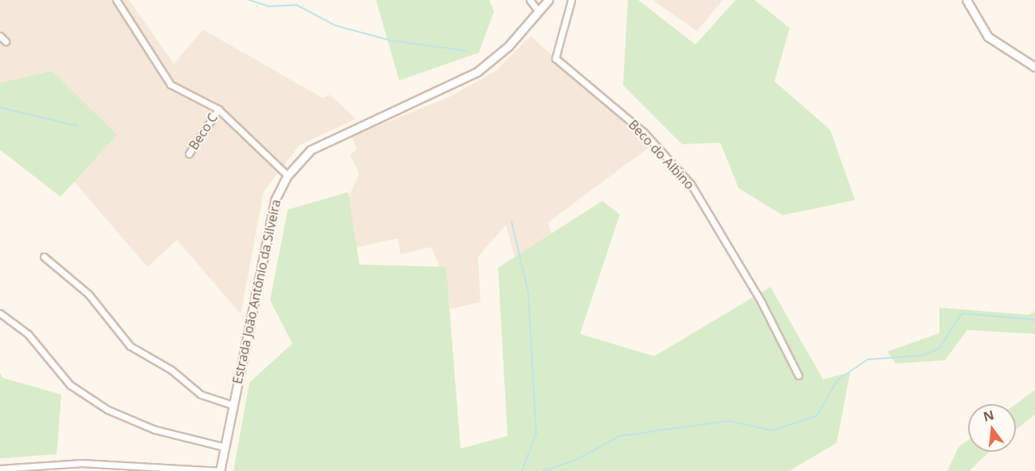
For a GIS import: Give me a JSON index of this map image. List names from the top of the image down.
{
  "streets": {
    "main road": ["Estrada João Antônio da Silveira"],
    "street": ["Beco C", "Beco do Albino"]
  },
  "north": "top"
}
